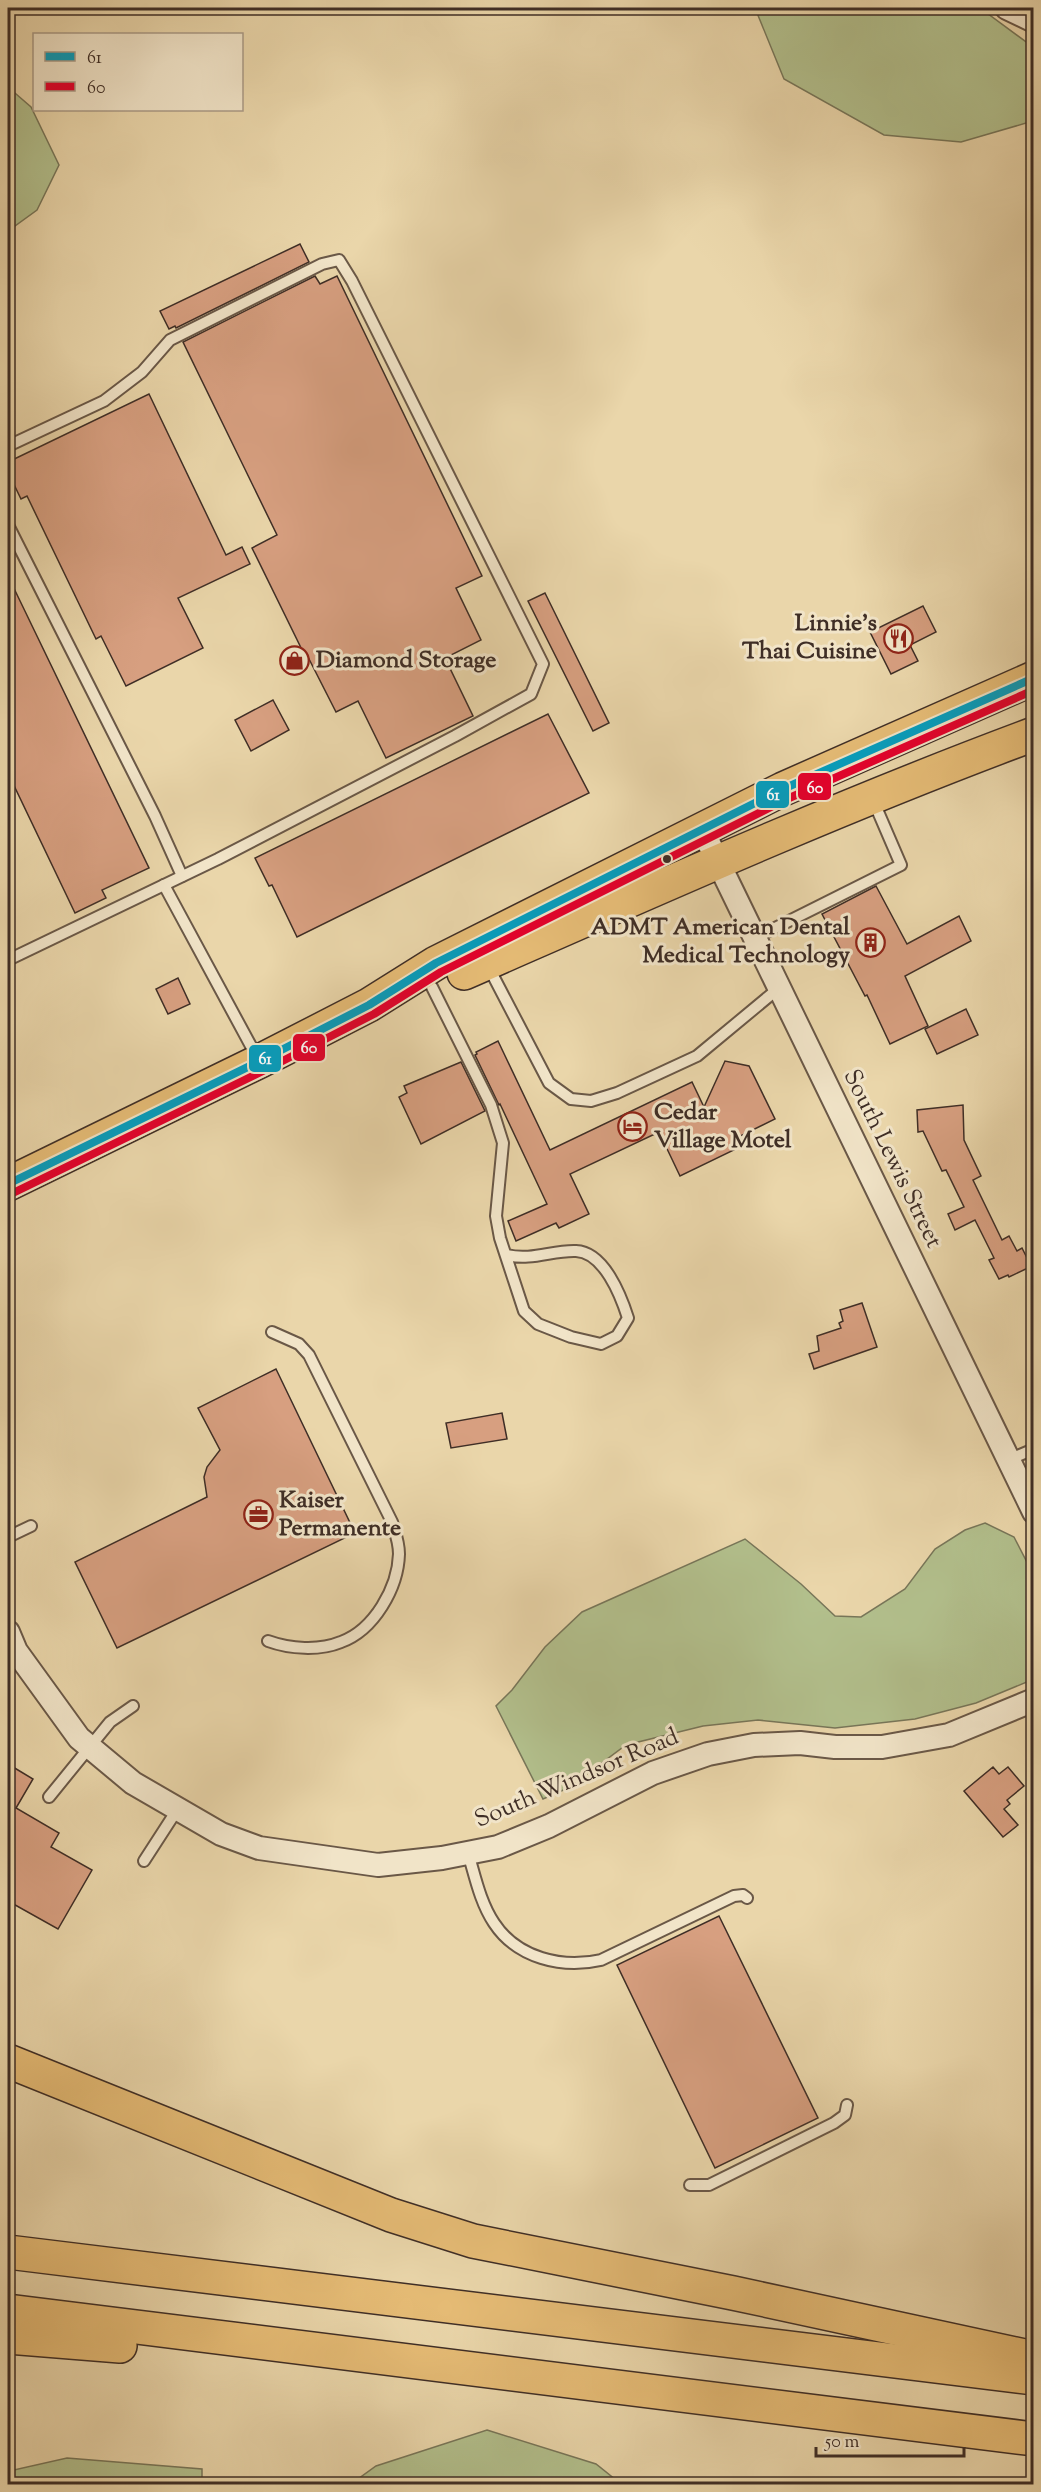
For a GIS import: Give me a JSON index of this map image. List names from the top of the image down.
{
  "streets": {
    "street": ["South Lewis Street", "South Windsor Road"]
  },
  "places": {
    "restaurant": ["Linnie's Thai Cuisine"],
    "shop": ["Diamond Storage"],
    "building": ["ADMT American Dental Medical Technology"],
    "hotel": ["Cedar Village Motel"],
    "office": ["Kaiser Permanente"]
  },
  "lines": ["transit line 61", "transit line 60"],
  "legend": ["61", "60"],
  "scale_bar": "50 m"
}
